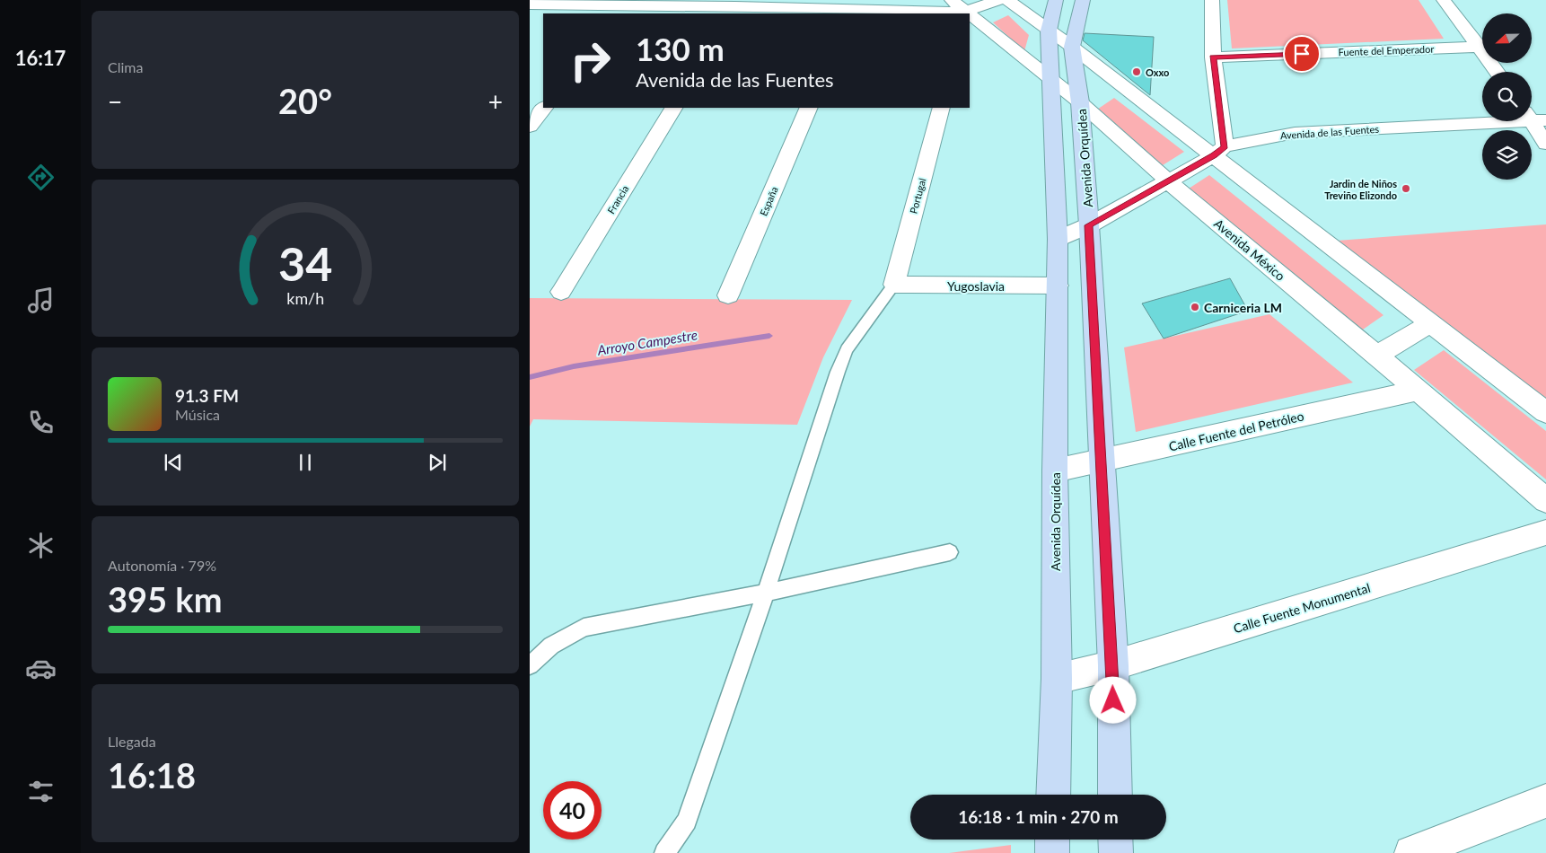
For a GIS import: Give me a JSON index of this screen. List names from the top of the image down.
{
  "streets": {
    "street": [
      "Fuente del Emperador",
      "Avenida de las Fuentes",
      "Avenida Orquídea",
      "Portugal",
      "Francia",
      "España",
      "Avenida México",
      "Yugoslavia",
      "Calle Fuente del Petróleo",
      "Calle Fuente Monumental"
    ]
  },
  "crossings": [
    ["Avenida de las Fuentes", "Avenida Orquídea"],
    ["Avenida de las Fuentes", "Avenida México"],
    ["Avenida Orquídea", "Avenida México"],
    ["Avenida Orquídea", "Yugoslavia"],
    ["Avenida Orquídea", "Calle Fuente del Petróleo"],
    ["Avenida Orquídea", "Calle Fuente Monumental"],
    ["Portugal", "Yugoslavia"],
    ["Avenida México", "Calle Fuente del Petróleo"]
  ],
  "water": ["Arroyo Campestre"],
  "places": ["Oxxo", "Jardin de Niños Treviño Elizondo", "Carniceria LM"],
  "north": "left",
  "page": {
    "tabs": "16:17",
    "tile": [
      "Clima",
      ["Autonomía · 79%", "395 km"],
      ["Llegada", "16:18"]
    ],
    "turn": ["130 m", "Avenida de las Fuentes"],
    "heat": ["−", "20°", "+"],
    "song": ["91.3 FM", "Música"],
    "limit": "40",
    "trip": "16:18 · 1 min · 270 m",
    "gauge": ["34", "km/h"]
  }
}
